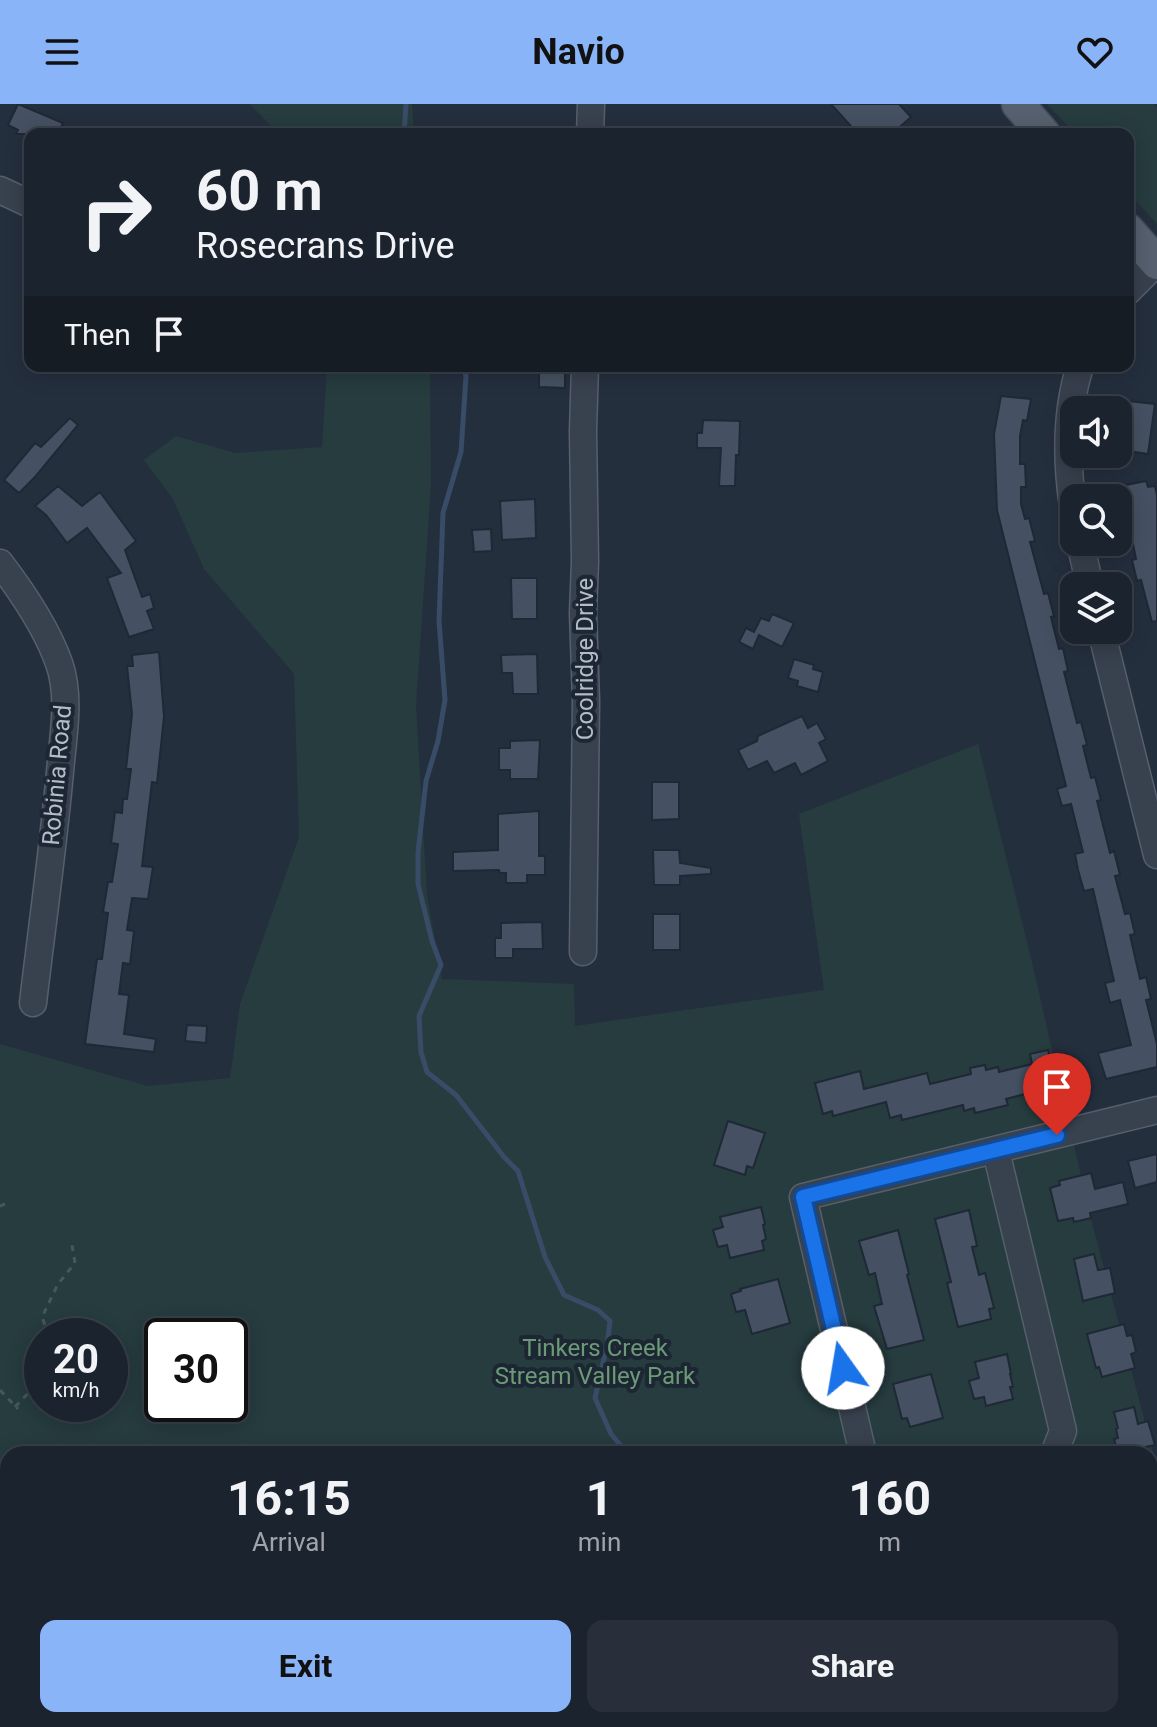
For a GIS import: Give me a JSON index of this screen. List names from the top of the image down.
{
  "streets": {
    "street": ["Coolridge Drive", "Robinia Road"]
  },
  "parks": ["Tinkers Creek Stream Valley Park"],
  "page": {
    "header": "Navio",
    "turn": ["60 m", "Rosecrans Drive"],
    "then": "Then",
    "speed": "20 km/h",
    "limit": "30",
    "eta": [
      "16:15",
      "Arrival",
      "1",
      "min",
      "160",
      "m"
    ],
    "buttons": ["Exit", "Share"]
  }
}
